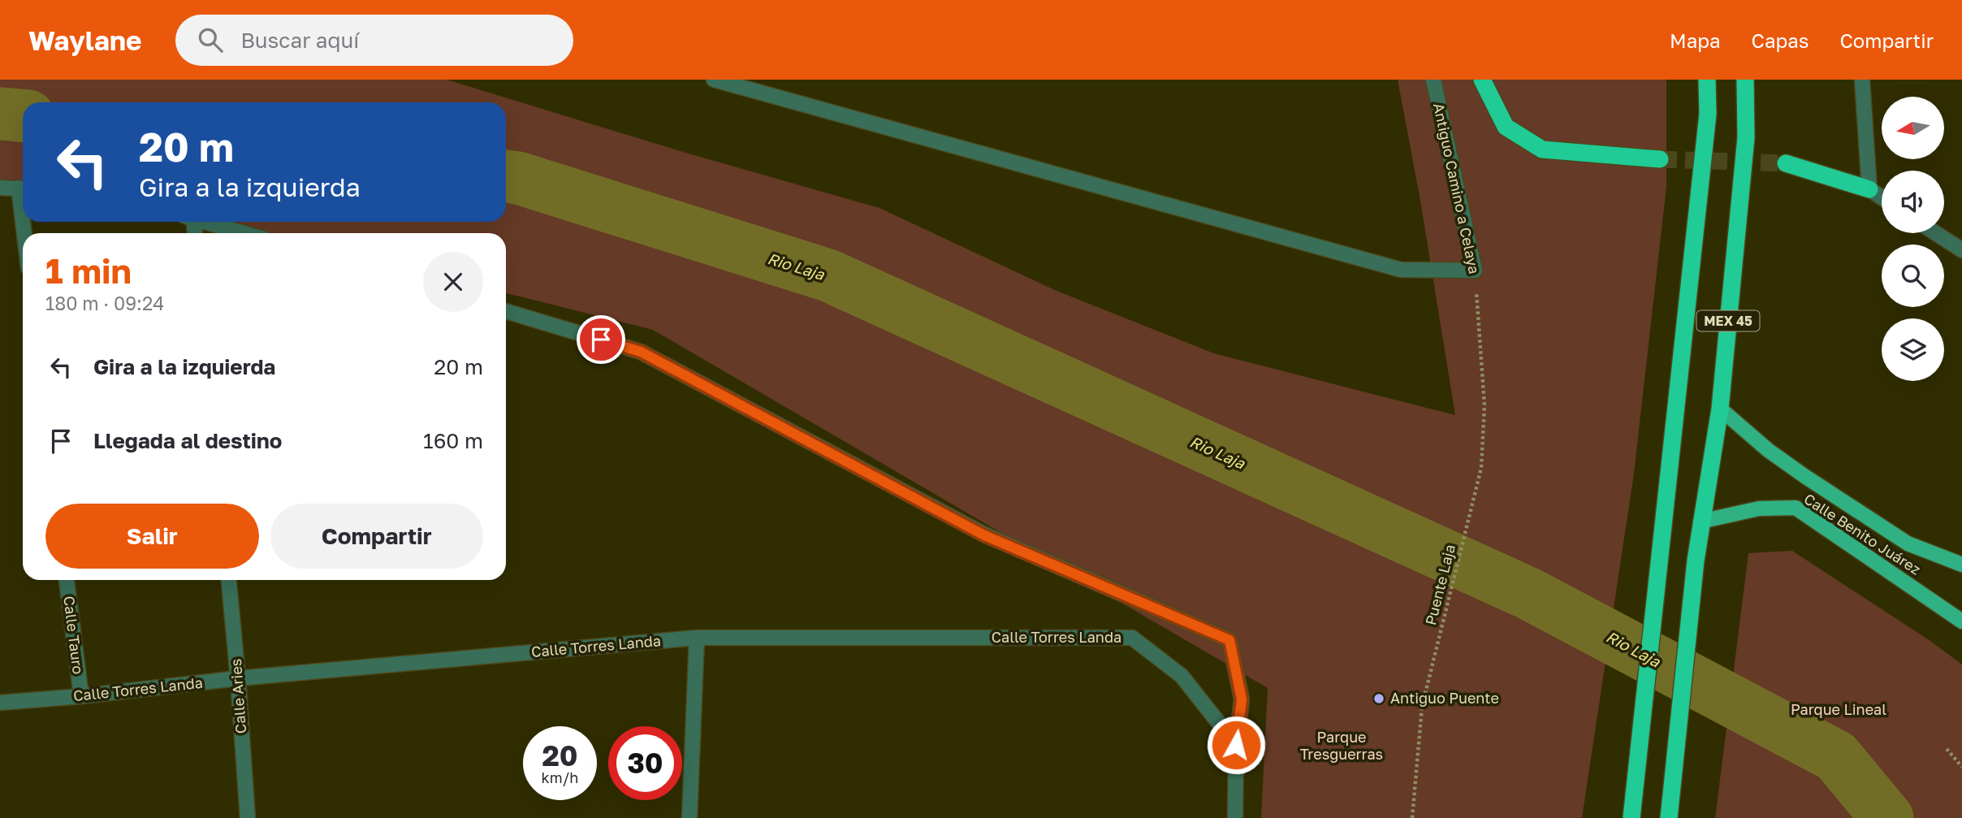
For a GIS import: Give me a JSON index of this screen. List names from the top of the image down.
{
  "streets": {
    "highway": ["MEX 45"],
    "main road": ["Calle Benito Juárez"],
    "street": [
      "Antiguo Camino a Celaya",
      "Calle Tauro",
      "Calle Torres Landa",
      "Calle Aries"
    ],
    "path": ["Puente Laja"]
  },
  "crossings": [
    ["Antiguo Camino a Celaya", "Puente Laja"],
    ["MEX 45", "Calle Benito Juárez"],
    ["Calle Tauro", "Calle Torres Landa"],
    ["Calle Torres Landa", "Calle Aries"]
  ],
  "water": ["Rio Laja"],
  "parks": ["Parque Lineal", "Parque Tresguerras"],
  "places": ["Antiguo Puente"],
  "north": "left",
  "page": {
    "header": "Waylane",
    "search": "Buscar aquí",
    "nav": ["Mapa", "Capas", "Compartir"],
    "turn": ["20 m", "Gira a la izquierda"],
    "heading": ["1 min", "180 m · 09:24"],
    "list": [
      {
        "name": "Gira a la izquierda",
        "value": "20 m"
      },
      {
        "name": "Llegada al destino",
        "value": "160 m"
      }
    ],
    "buttons": ["Salir", "Compartir"],
    "speed": "20 km/h",
    "limit": "30"
  }
}
